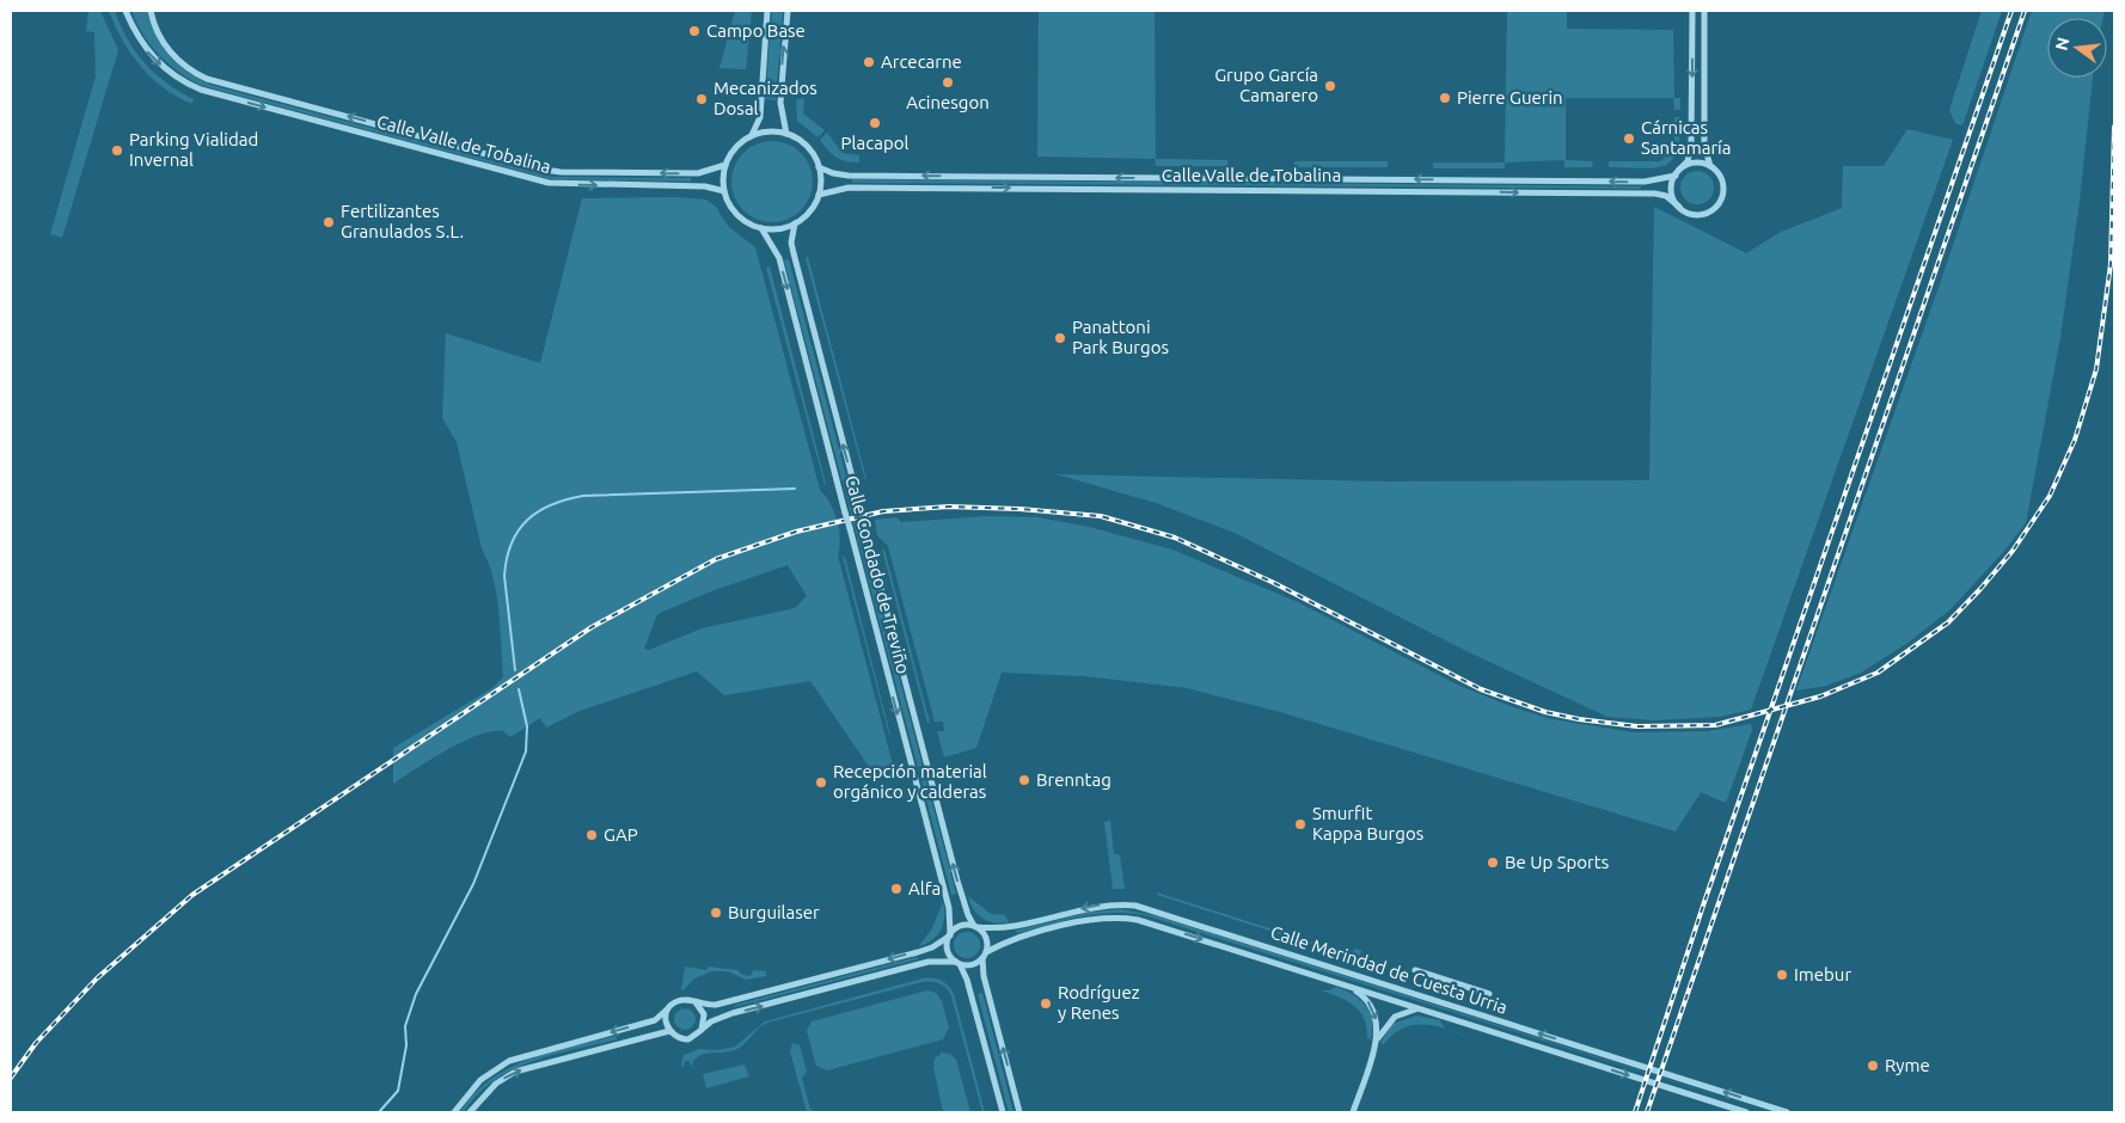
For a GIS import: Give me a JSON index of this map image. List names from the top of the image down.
{
  "streets": {
    "street": ["Calle Valle de Tobalina", "Calle Condado de Treviño", "Calle Merindad de Cuesta Urria"]
  },
  "crossings": [
    ["Calle Valle de Tobalina", "Calle Condado de Treviño"],
    ["Calle Condado de Treviño", "Calle Merindad de Cuesta Urria"]
  ],
  "places": [
    "Campo Base",
    "Arcecarne",
    "Acinesgon",
    "Grupo García Camarero",
    "Pierre Guerin",
    "Mecanizados Dosal",
    "Placapol",
    "Cárnicas Santamaría",
    "Parking Vialidad Invernal",
    "Fertilizantes Granulados S.L.",
    "Panattoni Park Burgos",
    "Brenntag",
    "Recepción material orgánico y calderas",
    "Smurfit Kappa Burgos",
    "GAP",
    "Be Up Sports",
    "Alfa",
    "Burguilaser",
    "Imebur",
    "Rodríguez y Renes",
    "Ryme"
  ],
  "north": "left"
}
